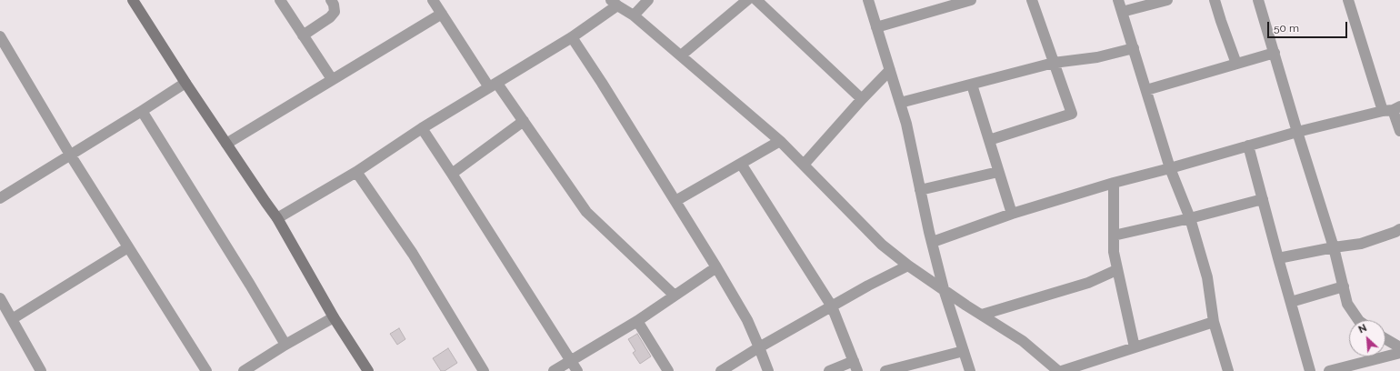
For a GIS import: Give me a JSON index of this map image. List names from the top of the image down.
{
  "scale_bar": "50 m",
  "north": "top left"
}
